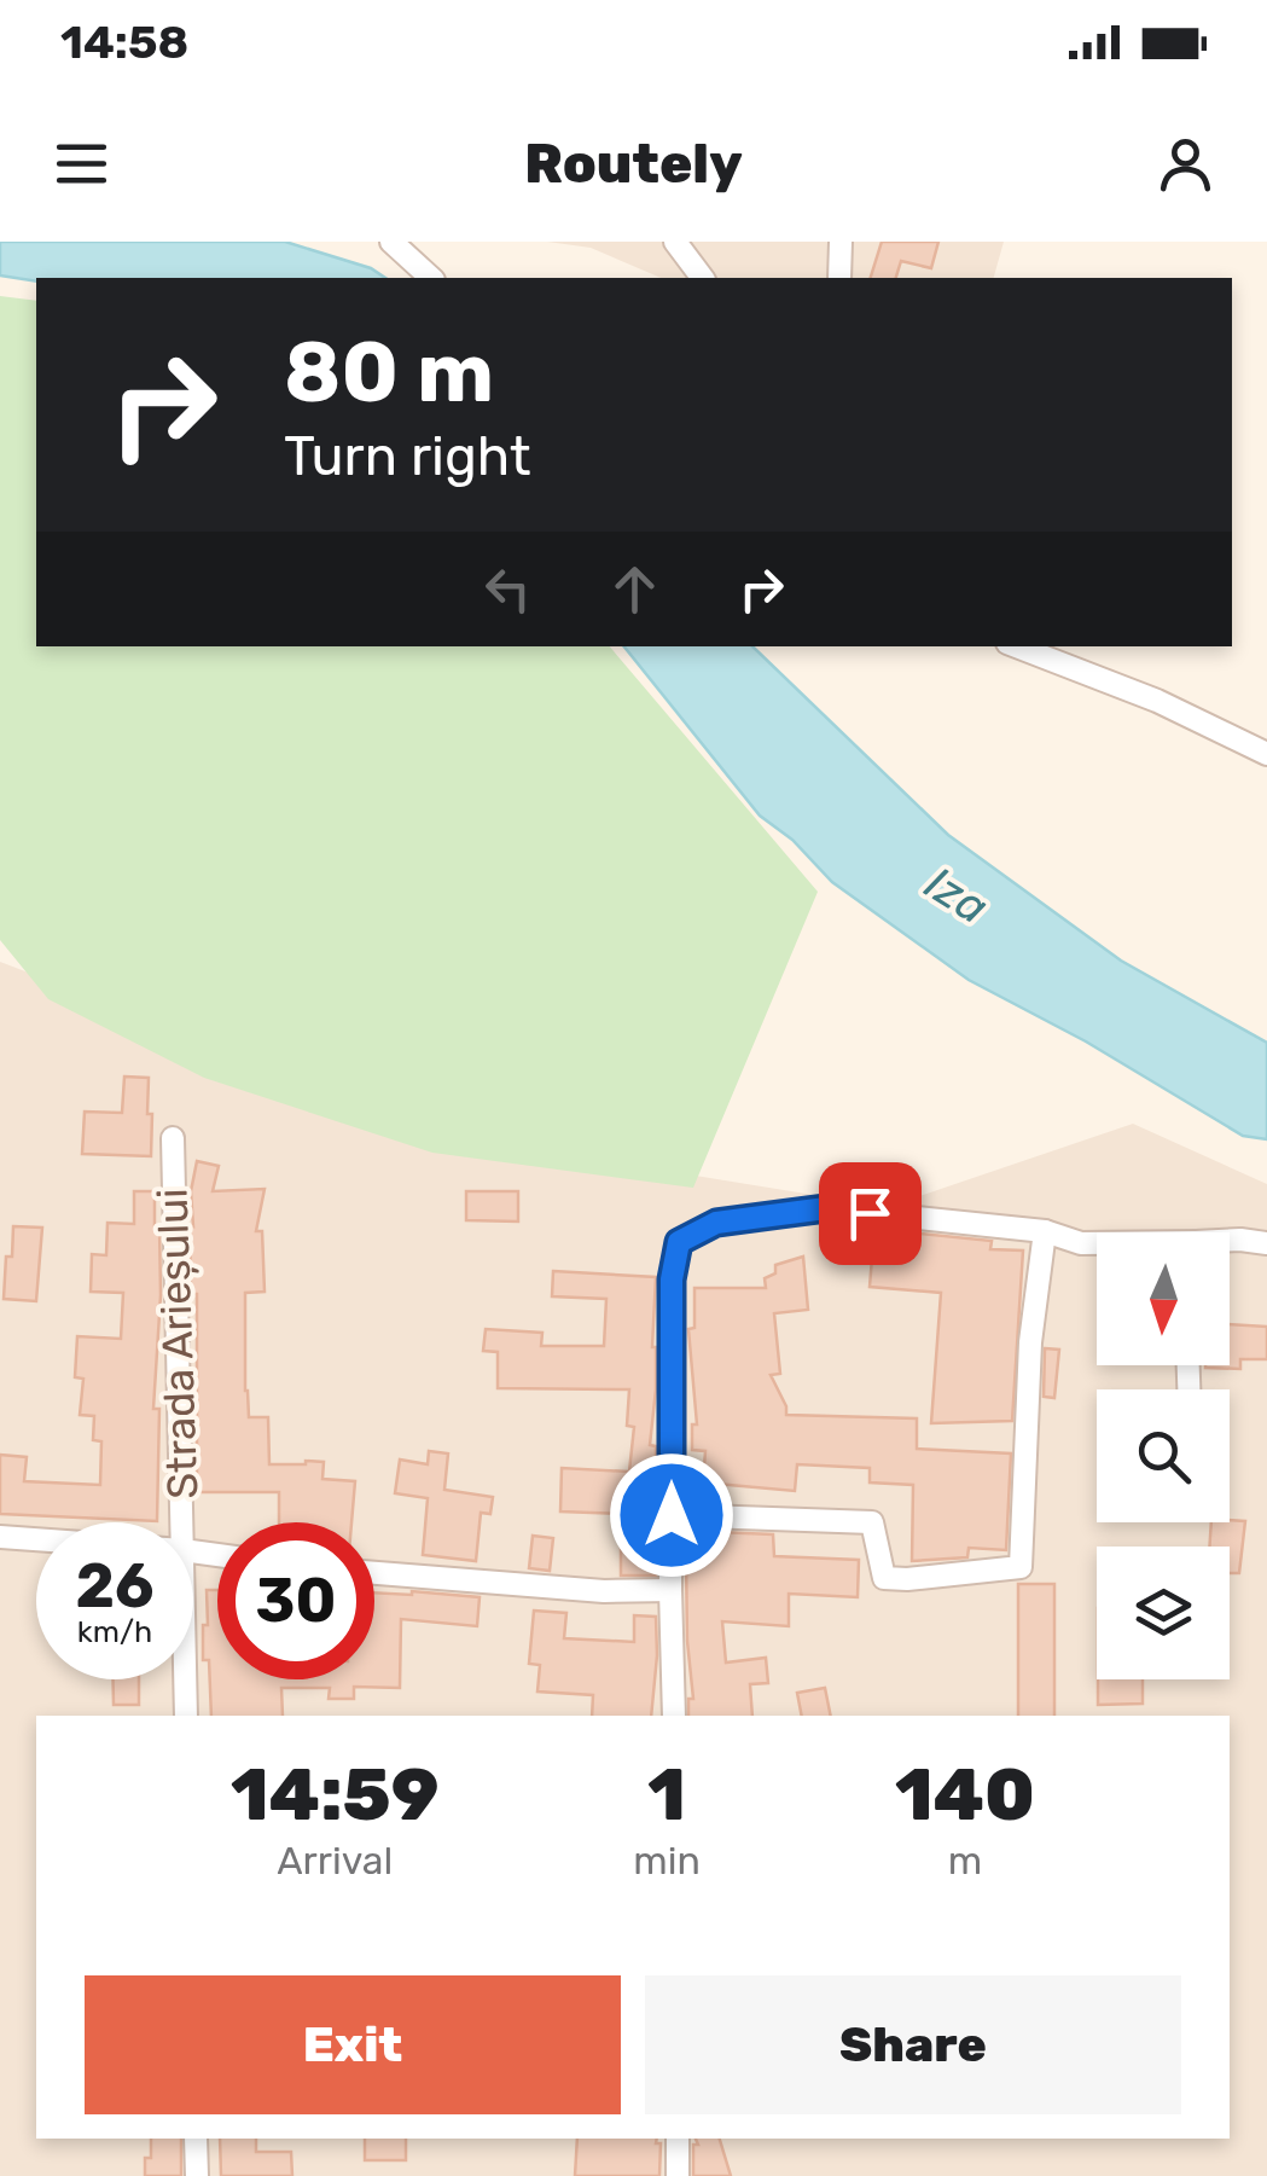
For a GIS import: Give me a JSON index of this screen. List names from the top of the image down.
{
  "streets": {
    "street": ["Strada Arieșului"]
  },
  "water": ["Iza"],
  "north": "bottom",
  "page": {
    "status": "14:58",
    "header": "Routely",
    "turn": ["80 m", "Turn right"],
    "speed": "26 km/h",
    "limit": "30",
    "eta": [
      "14:59",
      "Arrival",
      "1",
      "min",
      "140",
      "m"
    ],
    "buttons": ["Exit", "Share"]
  }
}
